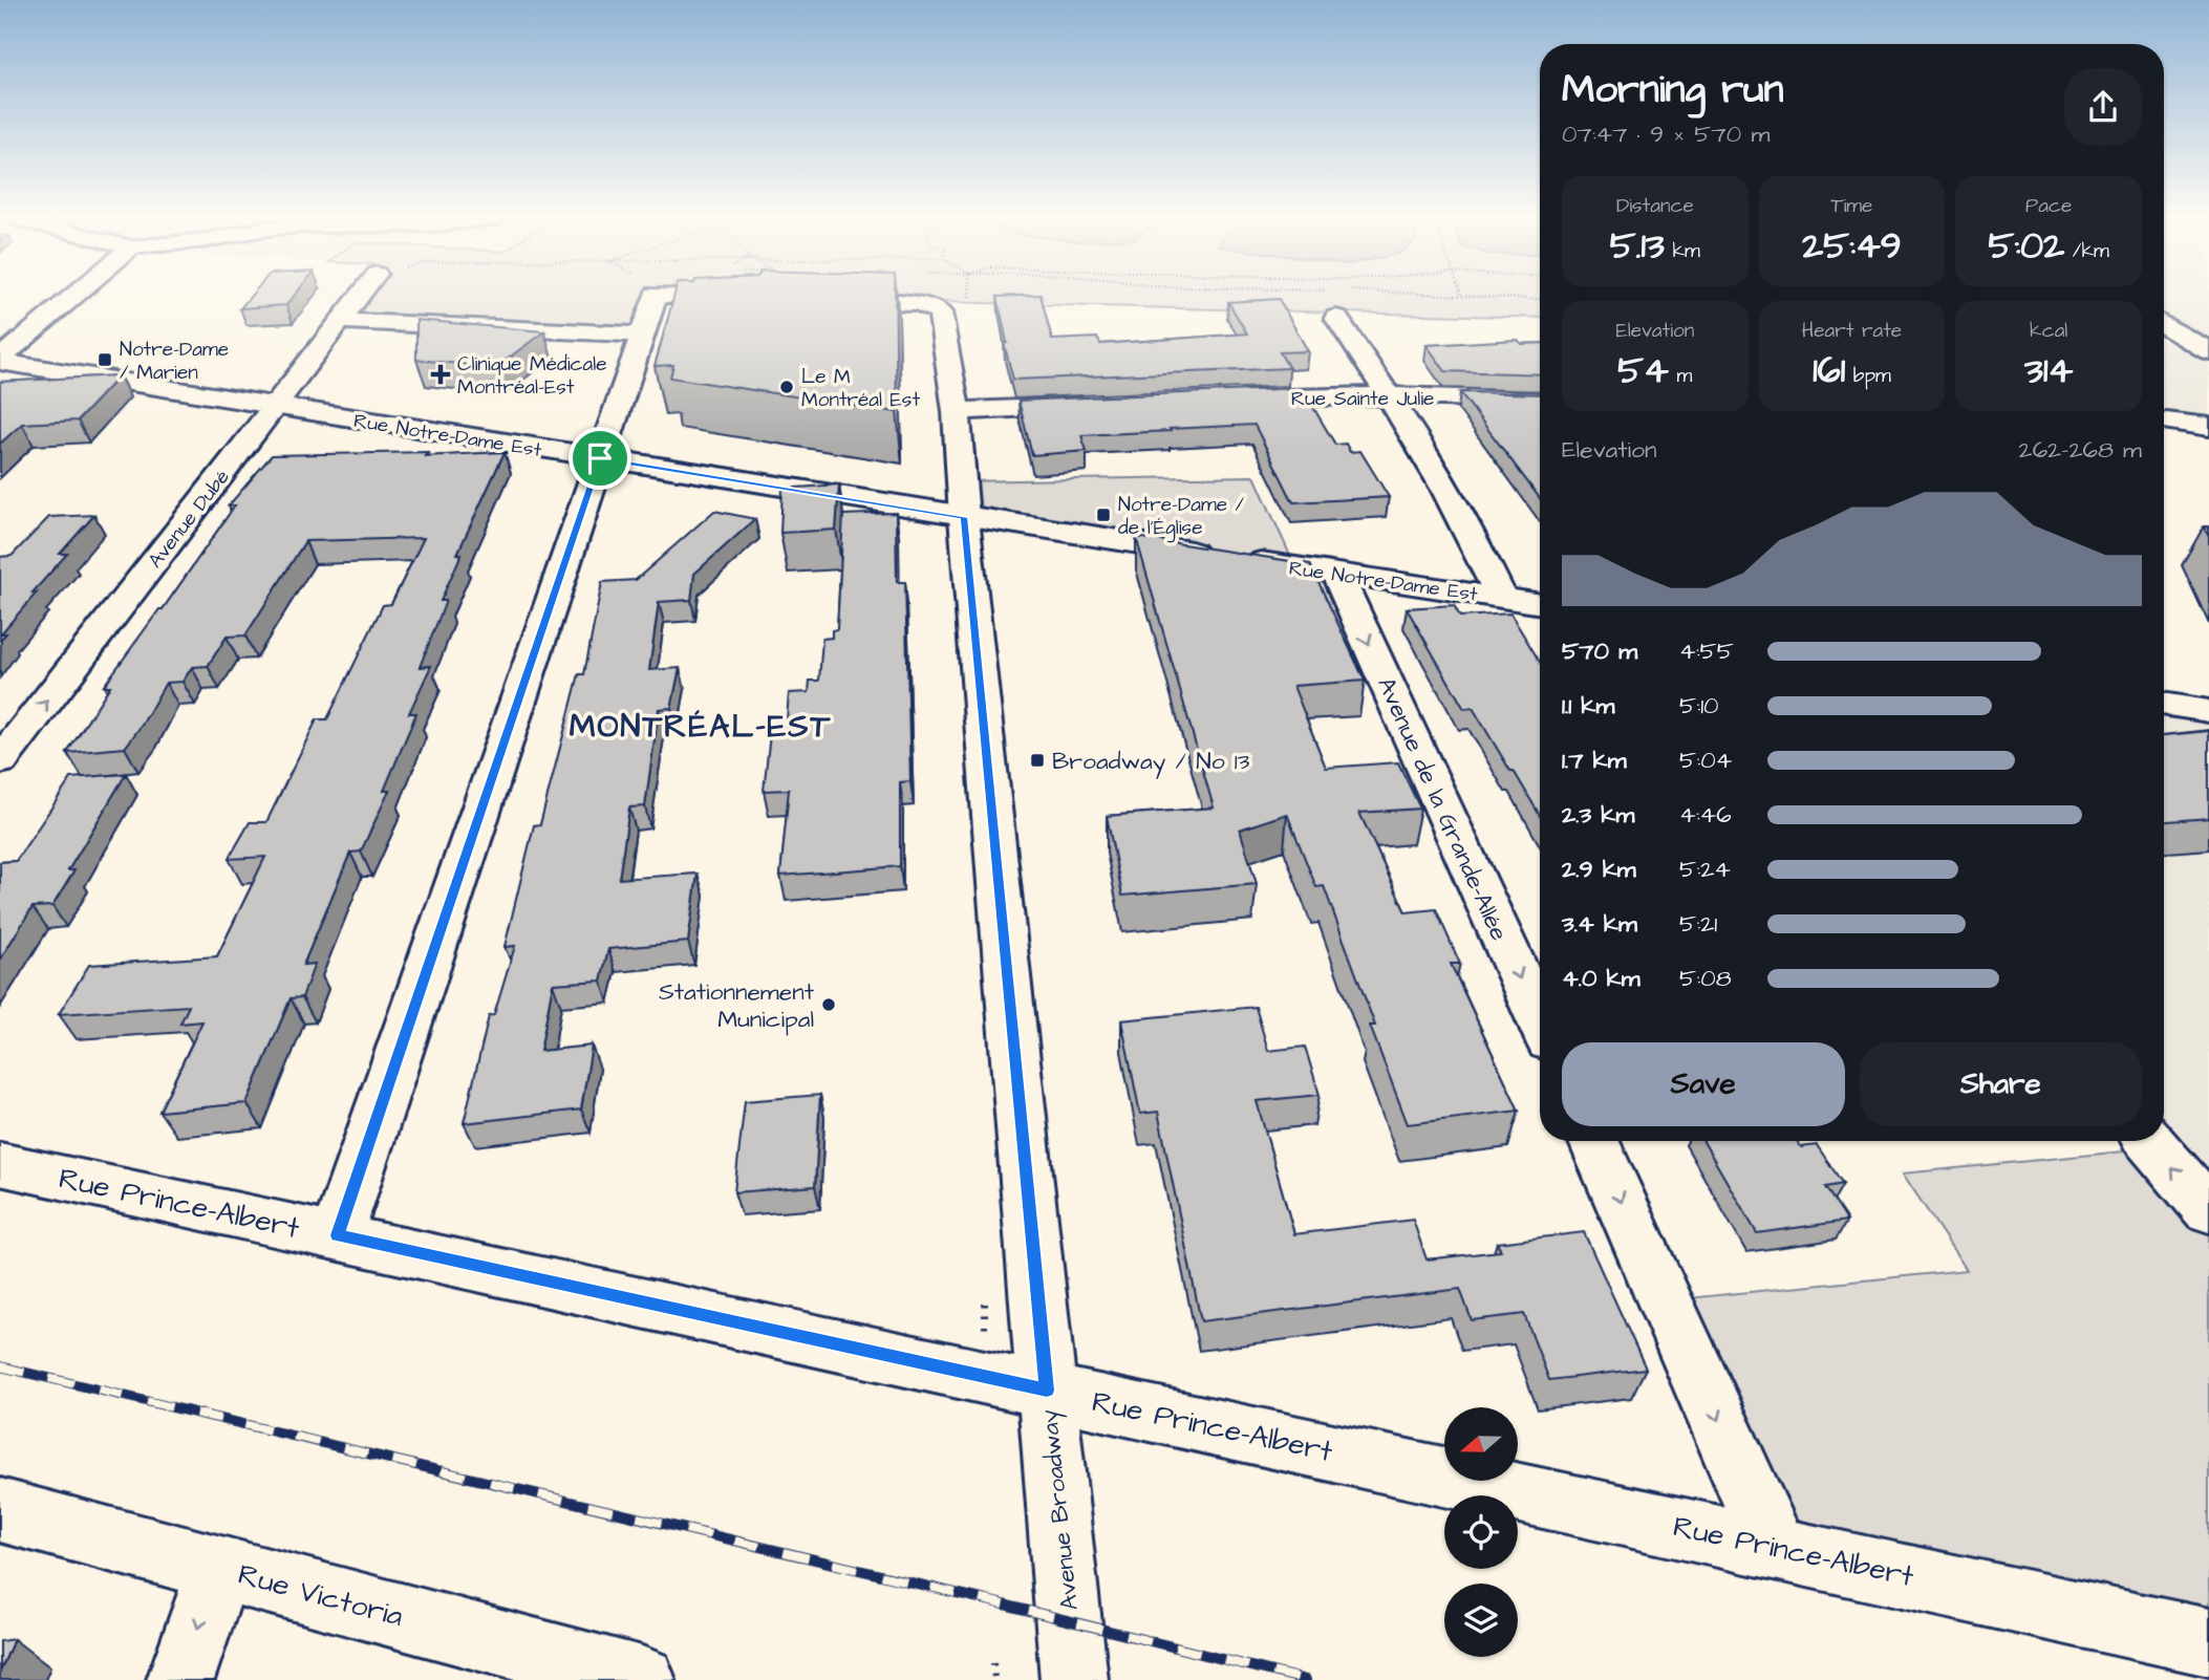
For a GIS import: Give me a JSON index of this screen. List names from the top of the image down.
{
  "streets": {
    "street": [
      "Rue Sainte Julie",
      "Rue Notre-Dame Est",
      "Avenue Dubé",
      "Avenue de la Grande-Allée",
      "Rue Prince-Albert",
      "Avenue Broadway",
      "Rue Victoria"
    ]
  },
  "crossings": [
    ["Rue Notre-Dame Est", "Avenue Dubé"],
    ["Rue Notre-Dame Est", "Avenue de la Grande-Allée"],
    ["Rue Notre-Dame Est", "Avenue Broadway"],
    ["Rue Prince-Albert", "Avenue Broadway"]
  ],
  "one_way": ["Avenue de la Grande-Allée"],
  "districts": ["MONTRÉAL-EST"],
  "places": {
    "transit": ["Notre-Dame / Marien", "Notre-Dame / de l'Église", "Broadway / No 13"],
    "health": ["Clinique Médicale Montréal-Est"],
    "other": ["Le M Montréal Est", "Stationnement Municipal"]
  },
  "north": "left",
  "page": {
    "heading": ["Morning run", "07:47 · 9 × 570 m"],
    "stats": [
      ["Distance", "5.13 km"],
      ["Time", "25:49"],
      ["Pace", "5:02 /km"],
      ["Elevation", "54 m"],
      ["Heart rate", "161 bpm"],
      ["kcal", "314"]
    ],
    "chart": ["Elevation", "262–268 m"],
    "list": [
      {
        "name": "570 m",
        "note": "4:55"
      },
      {
        "name": "1.1 km",
        "note": "5:10"
      },
      {
        "name": "1.7 km",
        "note": "5:04"
      },
      {
        "name": "2.3 km",
        "note": "4:46"
      },
      {
        "name": "2.9 km",
        "note": "5:24"
      },
      {
        "name": "3.4 km",
        "note": "5:21"
      },
      {
        "name": "4.0 km",
        "note": "5:08"
      }
    ],
    "buttons": ["Save", "Share"]
  }
}
